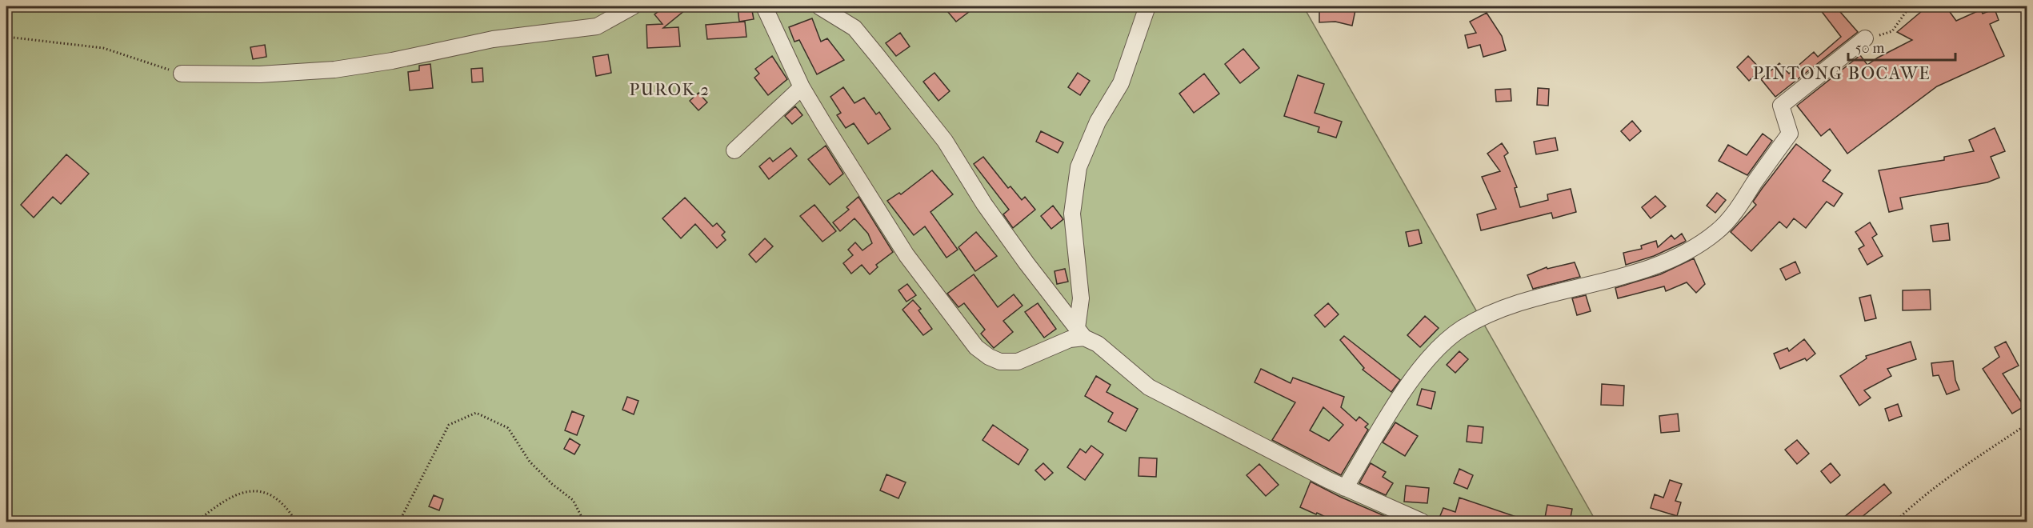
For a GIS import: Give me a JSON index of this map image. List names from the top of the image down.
{
  "districts": ["PINTONG BOCAWE", "PUROK 2"],
  "scale_bar": "50 m"
}
